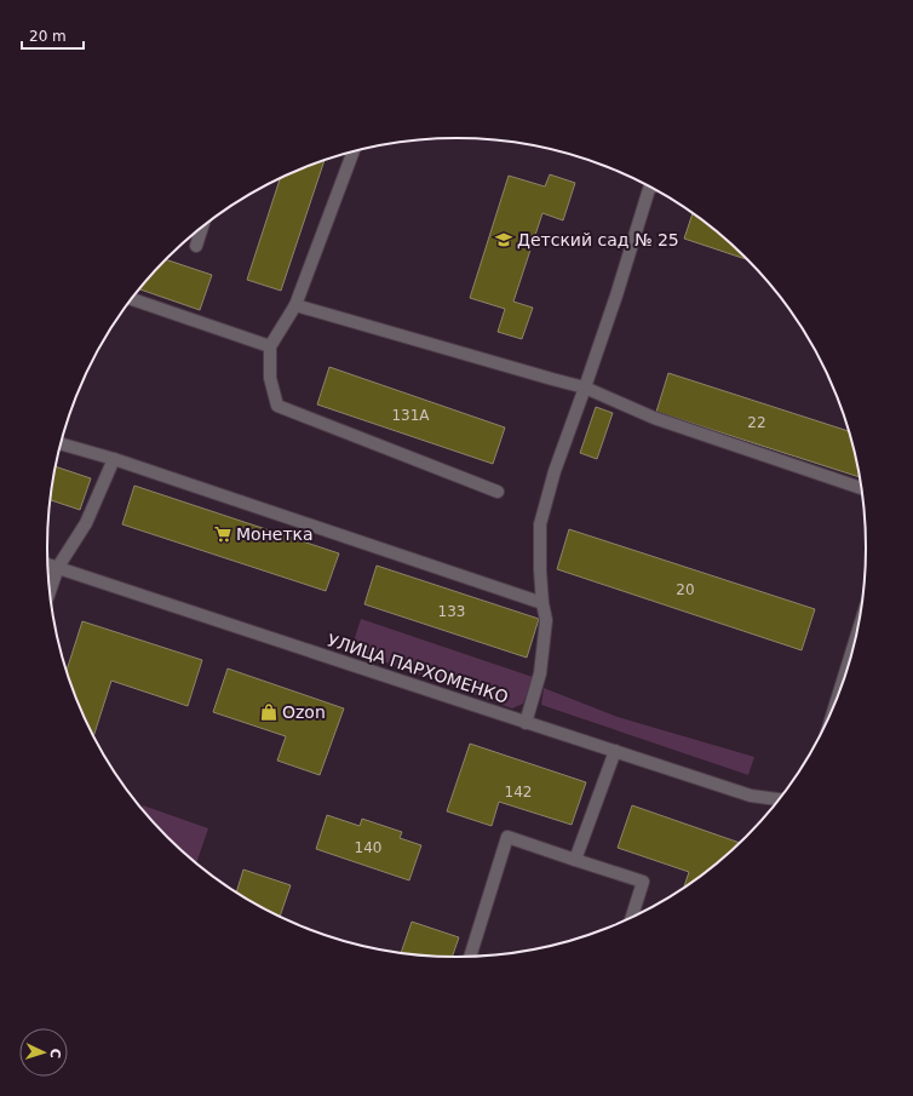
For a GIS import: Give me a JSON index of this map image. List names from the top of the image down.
{
  "streets": {
    "street": ["УЛИЦА ПАРХОМЕНКО"]
  },
  "places": {
    "school or university": ["Детский сад № 25"],
    "supermarket": ["Монетка"],
    "shop": ["Ozon"]
  },
  "house_numbers": [
    "131А",
    "22",
    "20",
    "133",
    "142",
    "140"
  ],
  "scale_bar": "20 m",
  "north": "right"
}
